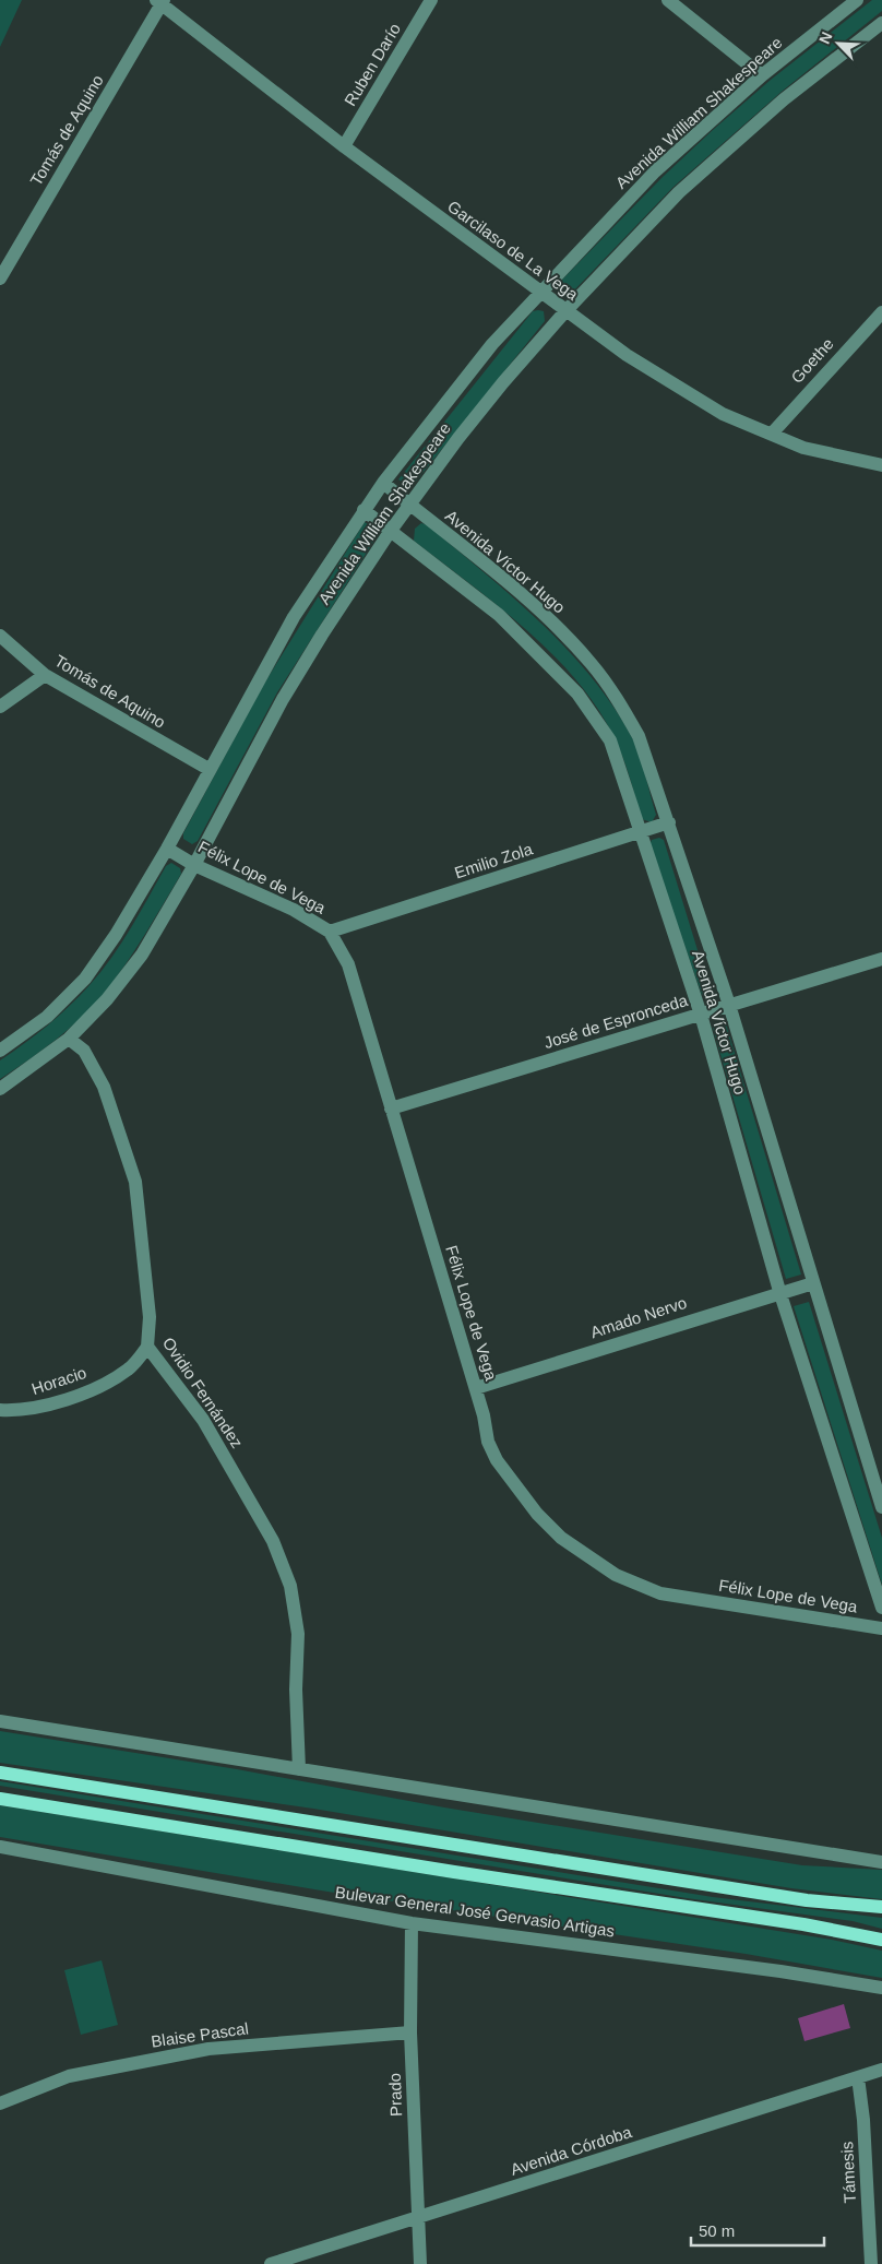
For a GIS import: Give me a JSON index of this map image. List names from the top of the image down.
{
  "streets": {
    "street": [
      "Ruben Darío",
      "Avenida William Shakespeare",
      "Tomás de Aquino",
      "Garcilaso de La Vega",
      "Goethe",
      "Avenida Víctor Hugo",
      "Emilio Zola",
      "Félix Lope de Vega",
      "José de Espronceda",
      "Amado Nervo",
      "Horacio",
      "Ovidio Fernández",
      "Bulevar General José Gervasio Artigas",
      "Blaise Pascal",
      "Prado",
      "Avenida Córdoba",
      "Támesis"
    ]
  },
  "crossings": [
    ["Ruben Darío", "Garcilaso de La Vega"],
    ["Avenida William Shakespeare", "Tomás de Aquino"],
    ["Avenida William Shakespeare", "Garcilaso de La Vega"],
    ["Avenida William Shakespeare", "Avenida Víctor Hugo"],
    ["Avenida William Shakespeare", "Félix Lope de Vega"],
    ["Avenida William Shakespeare", "Ovidio Fernández"],
    ["Tomás de Aquino", "Garcilaso de La Vega"],
    ["Garcilaso de La Vega", "Goethe"],
    ["Avenida Víctor Hugo", "Emilio Zola"],
    ["Avenida Víctor Hugo", "José de Espronceda"],
    ["Avenida Víctor Hugo", "Amado Nervo"],
    ["Emilio Zola", "Félix Lope de Vega"],
    ["Félix Lope de Vega", "José de Espronceda"],
    ["Félix Lope de Vega", "Amado Nervo"],
    ["Horacio", "Ovidio Fernández"],
    ["Bulevar General José Gervasio Artigas", "Prado"],
    ["Blaise Pascal", "Prado"],
    ["Prado", "Avenida Córdoba"],
    ["Avenida Córdoba", "Támesis"]
  ],
  "scale_bar": "50 m",
  "north": "top left"
}
